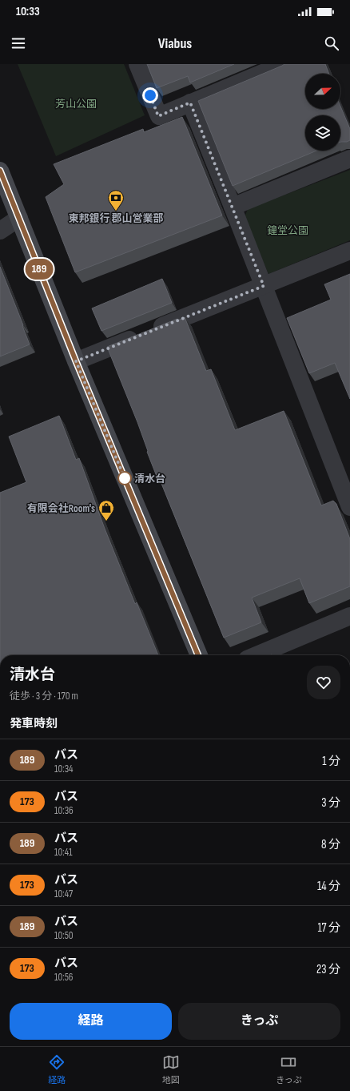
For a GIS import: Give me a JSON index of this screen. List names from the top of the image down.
{
  "parks": ["芳山公園", "鐘堂公園"],
  "places": {
    "bank": ["東邦銀行 郡山営業部"],
    "other": ["清水台"],
    "shop": ["有限会社Room's"]
  },
  "lines": ["bus line 189"],
  "north": "right",
  "page": {
    "status": "10:33",
    "header": "Viabus",
    "on_map": "189",
    "heading": [
      ["清水台", "徒歩 · 3 分 · 170 m"],
      "発車時刻"
    ],
    "list": [
      {
        "mark": "189",
        "name": "バス",
        "note": "10:34",
        "value": "1 分"
      },
      {
        "mark": "173",
        "name": "バス",
        "note": "10:36",
        "value": "3 分"
      },
      {
        "mark": "189",
        "name": "バス",
        "note": "10:41",
        "value": "8 分"
      },
      {
        "mark": "173",
        "name": "バス",
        "note": "10:47",
        "value": "14 分"
      },
      {
        "mark": "189",
        "name": "バス",
        "note": "10:50",
        "value": "17 分"
      },
      {
        "mark": "173",
        "name": "バス",
        "note": "10:56",
        "value": "23 分"
      }
    ],
    "buttons": ["経路", "きっぷ"],
    "tabs": ["経路", "地図", "きっぷ"]
  }
}
